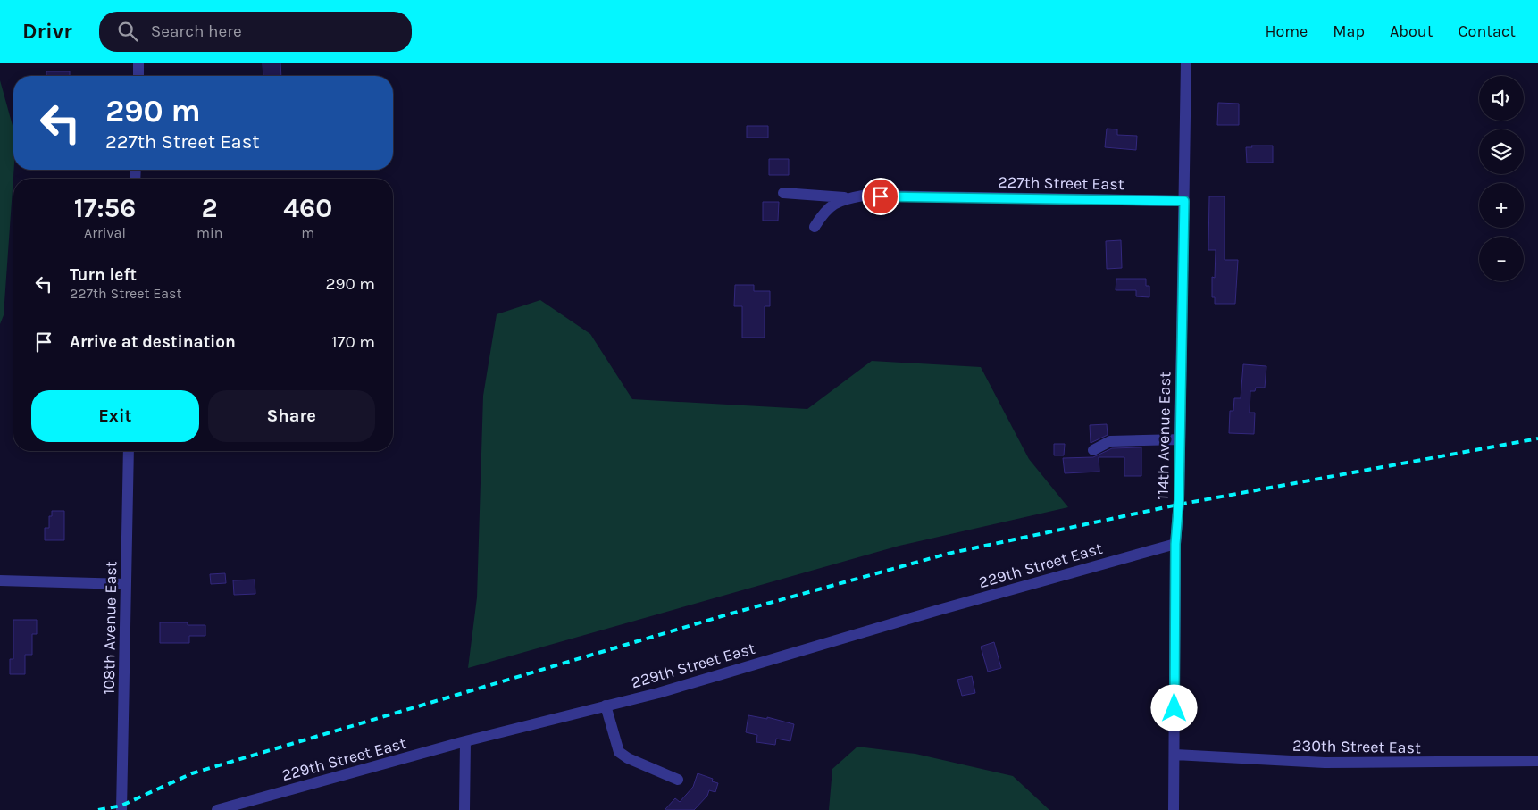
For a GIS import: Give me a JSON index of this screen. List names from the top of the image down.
{
  "streets": {
    "street": [
      "227th Street East",
      "114th Avenue East",
      "229th Street East",
      "108th Avenue East",
      "230th Street East"
    ]
  },
  "crossings": [
    ["227th Street East", "114th Avenue East"],
    ["114th Avenue East", "229th Street East"],
    ["114th Avenue East", "230th Street East"]
  ],
  "page": {
    "header": "Drivr",
    "search": "Search here",
    "nav": [
      "Home",
      "Map",
      "About",
      "Contact"
    ],
    "map_buttons": ["+", "−"],
    "turn": ["290 m", "227th Street East"],
    "eta": [
      "17:56",
      "Arrival",
      "2",
      "min",
      "460",
      "m"
    ],
    "list": [
      {
        "name": "Turn left",
        "note": "227th Street East",
        "value": "290 m"
      },
      {
        "name": "Arrive at destination",
        "value": "170 m"
      }
    ],
    "buttons": ["Exit", "Share"]
  }
}
